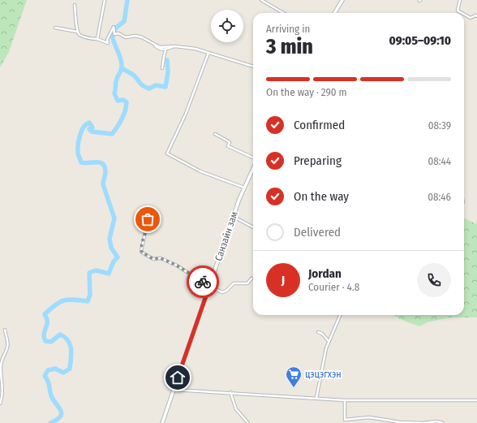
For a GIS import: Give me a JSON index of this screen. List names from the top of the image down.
{
  "streets": {
    "main road": ["Санзайн зам"]
  },
  "places": {
    "supermarket": ["цэцэгхэн"]
  },
  "page": {
    "heading": ["3 min", "Arriving in", "09:05–09:10"],
    "panel": ["Jordan", "Courier · 4.8"],
    "bar": "On the way · 290 m",
    "list": [
      ["Confirmed", "08:39"],
      ["Preparing", "08:44"],
      ["On the way", "08:46"],
      "Delivered"
    ],
    "round": "J"
  }
}
